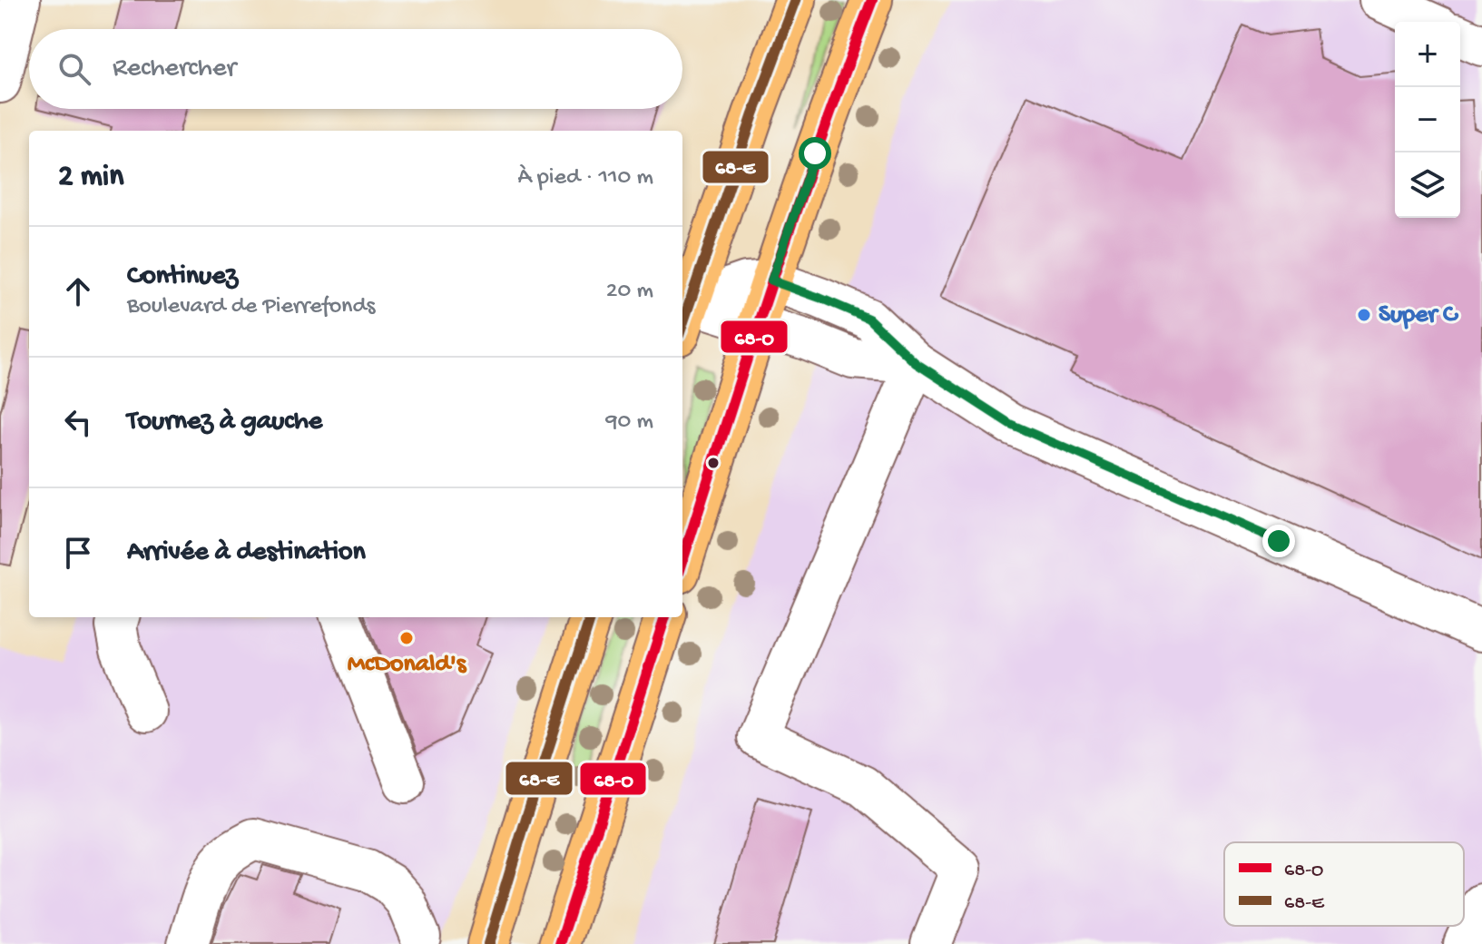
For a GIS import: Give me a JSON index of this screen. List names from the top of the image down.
{
  "places": ["Super C", "McDonald's"],
  "lines": ["transit line 68-O", "transit line 68-E"],
  "legend": ["68-O", "68-E"],
  "page": {
    "map_buttons": ["+", "−"],
    "search": "Rechercher",
    "heading": ["2 min", "À pied · 110 m"],
    "list": [
      ["Continuez", "Boulevard de Pierrefonds", "20 m"],
      ["Tournez à gauche", "90 m"],
      "Arrivée à destination"
    ]
  }
}
